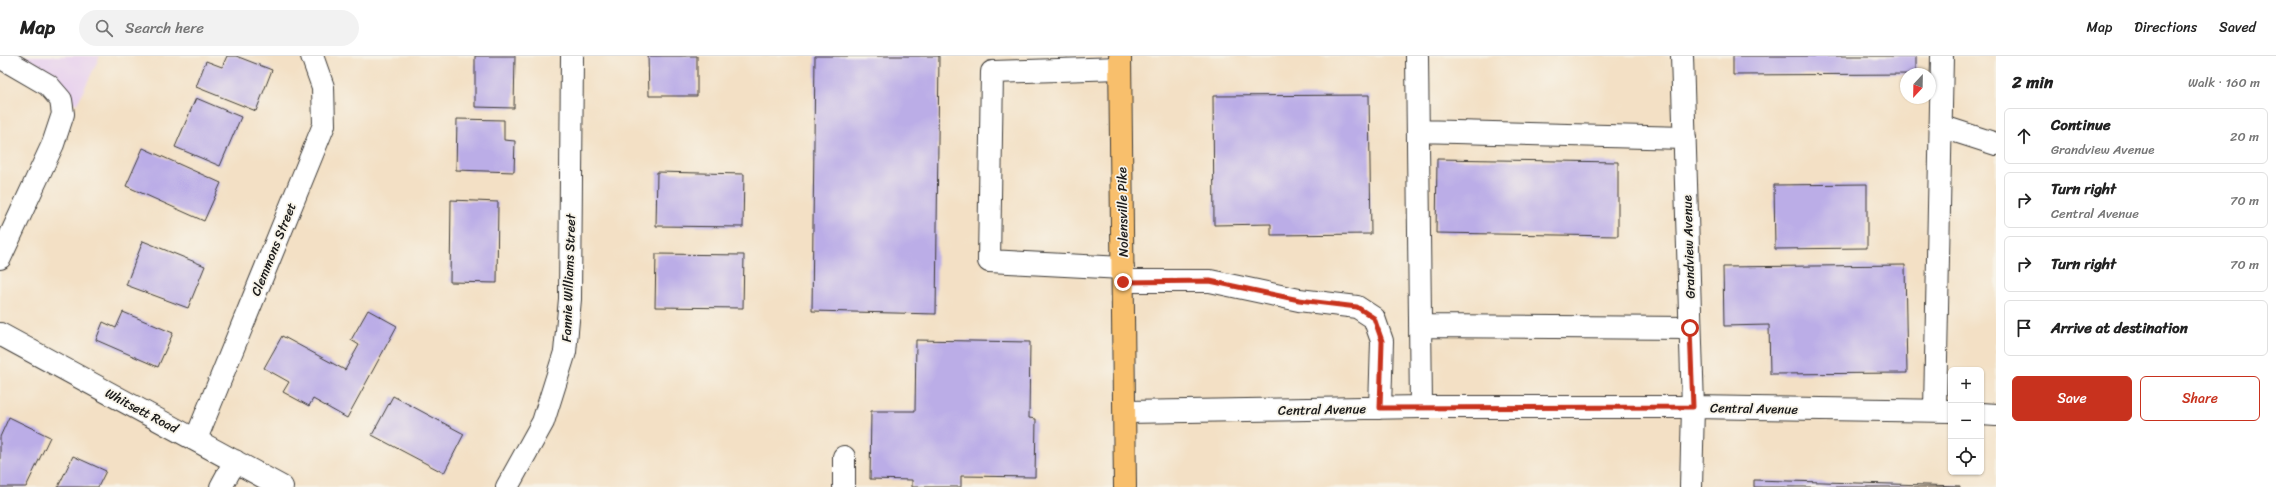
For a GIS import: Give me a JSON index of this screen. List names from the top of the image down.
{
  "streets": {
    "main road": ["Nolensville Pike"],
    "street": [
      "Grandview Avenue",
      "Clemmons Street",
      "Fannie Williams Street",
      "Central Avenue",
      "Whitsett Road"
    ]
  },
  "crossings": [
    ["Nolensville Pike", "Central Avenue"],
    ["Grandview Avenue", "Central Avenue"],
    ["Clemmons Street", "Whitsett Road"]
  ],
  "north": "bottom",
  "page": {
    "header": "Map",
    "search": "Search here",
    "nav": ["Map", "Directions", "Saved"],
    "heading": ["2 min", "Walk · 160 m"],
    "list": [
      ["Continue", "Grandview Avenue", "20 m"],
      ["Turn right", "Central Avenue", "70 m"],
      ["Turn right", "70 m"],
      "Arrive at destination"
    ],
    "buttons": ["Save", "Share"],
    "map_buttons": ["+", "−"]
  }
}
